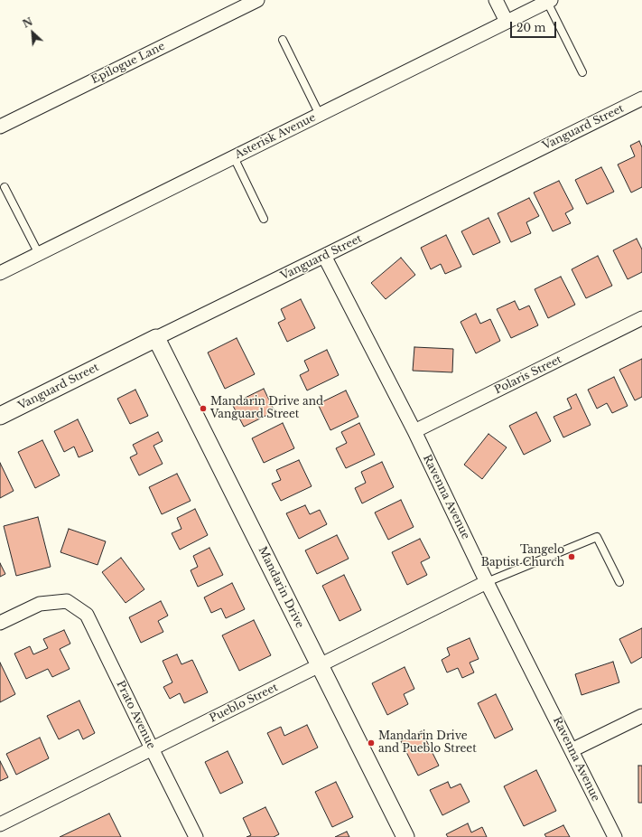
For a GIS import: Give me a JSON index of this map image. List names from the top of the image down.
{
  "streets": {
    "street": [
      "Epilogue Lane",
      "Vanguard Street",
      "Asterisk Avenue",
      "Polaris Street",
      "Ravenna Avenue",
      "Mandarin Drive",
      "Pueblo Street",
      "Prato Avenue"
    ]
  },
  "crossings": [
    ["Vanguard Street", "Ravenna Avenue"],
    ["Vanguard Street", "Mandarin Drive"],
    ["Polaris Street", "Ravenna Avenue"],
    ["Ravenna Avenue", "Pueblo Street"],
    ["Mandarin Drive", "Pueblo Street"],
    ["Pueblo Street", "Prato Avenue"]
  ],
  "places": ["Mandarin Drive and Vanguard Street", "Tangelo Baptist Church", "Mandarin Drive and Pueblo Street"],
  "scale_bar": "20 m",
  "north": "top left"
}
